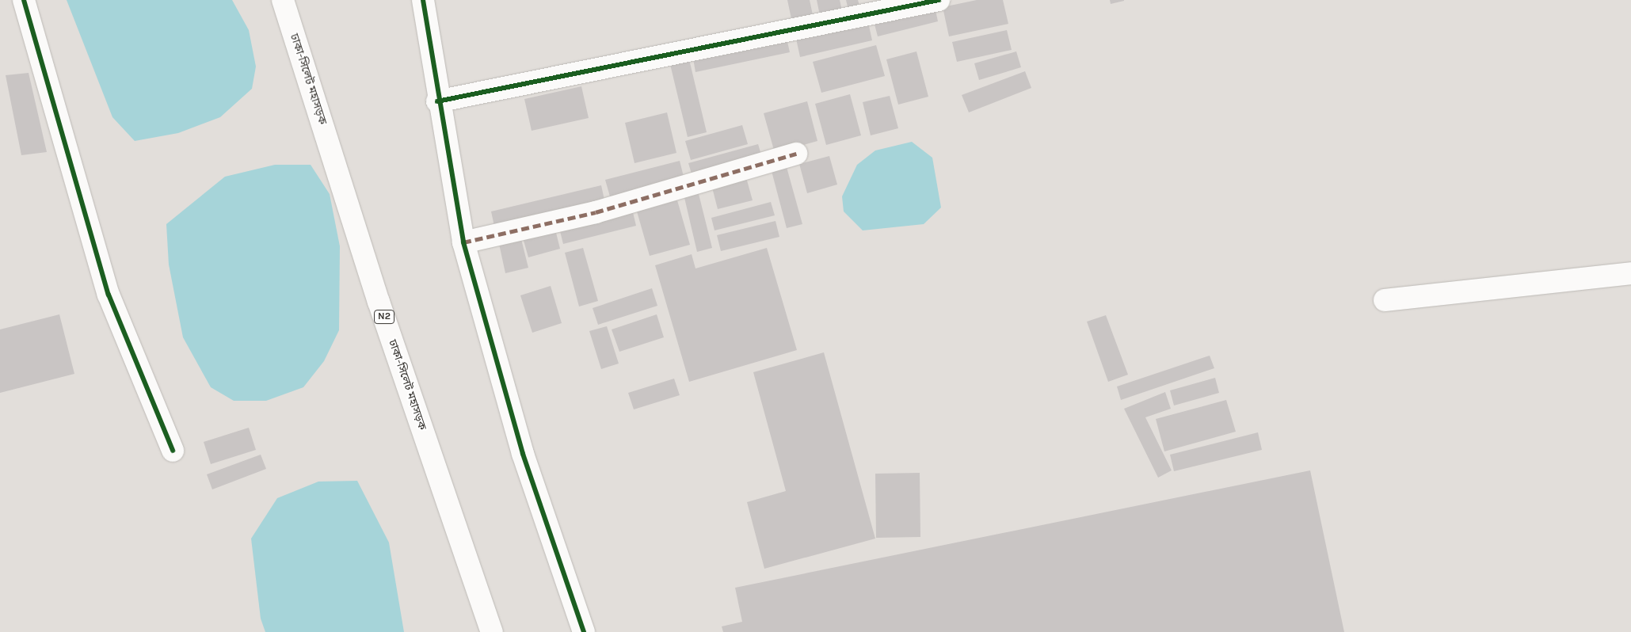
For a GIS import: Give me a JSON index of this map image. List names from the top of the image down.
{
  "streets": {
    "main road": ["ঢাকা-সিলেট মহাসড়ক", "N2"]
  }
}
